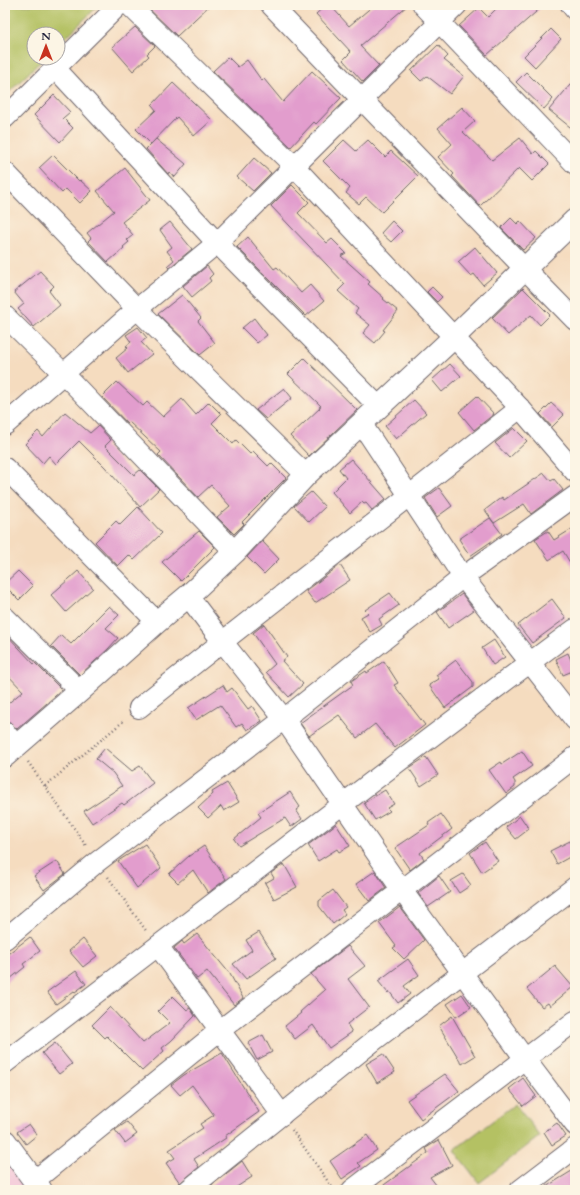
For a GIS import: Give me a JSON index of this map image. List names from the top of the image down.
{
  "north": "top"
}
